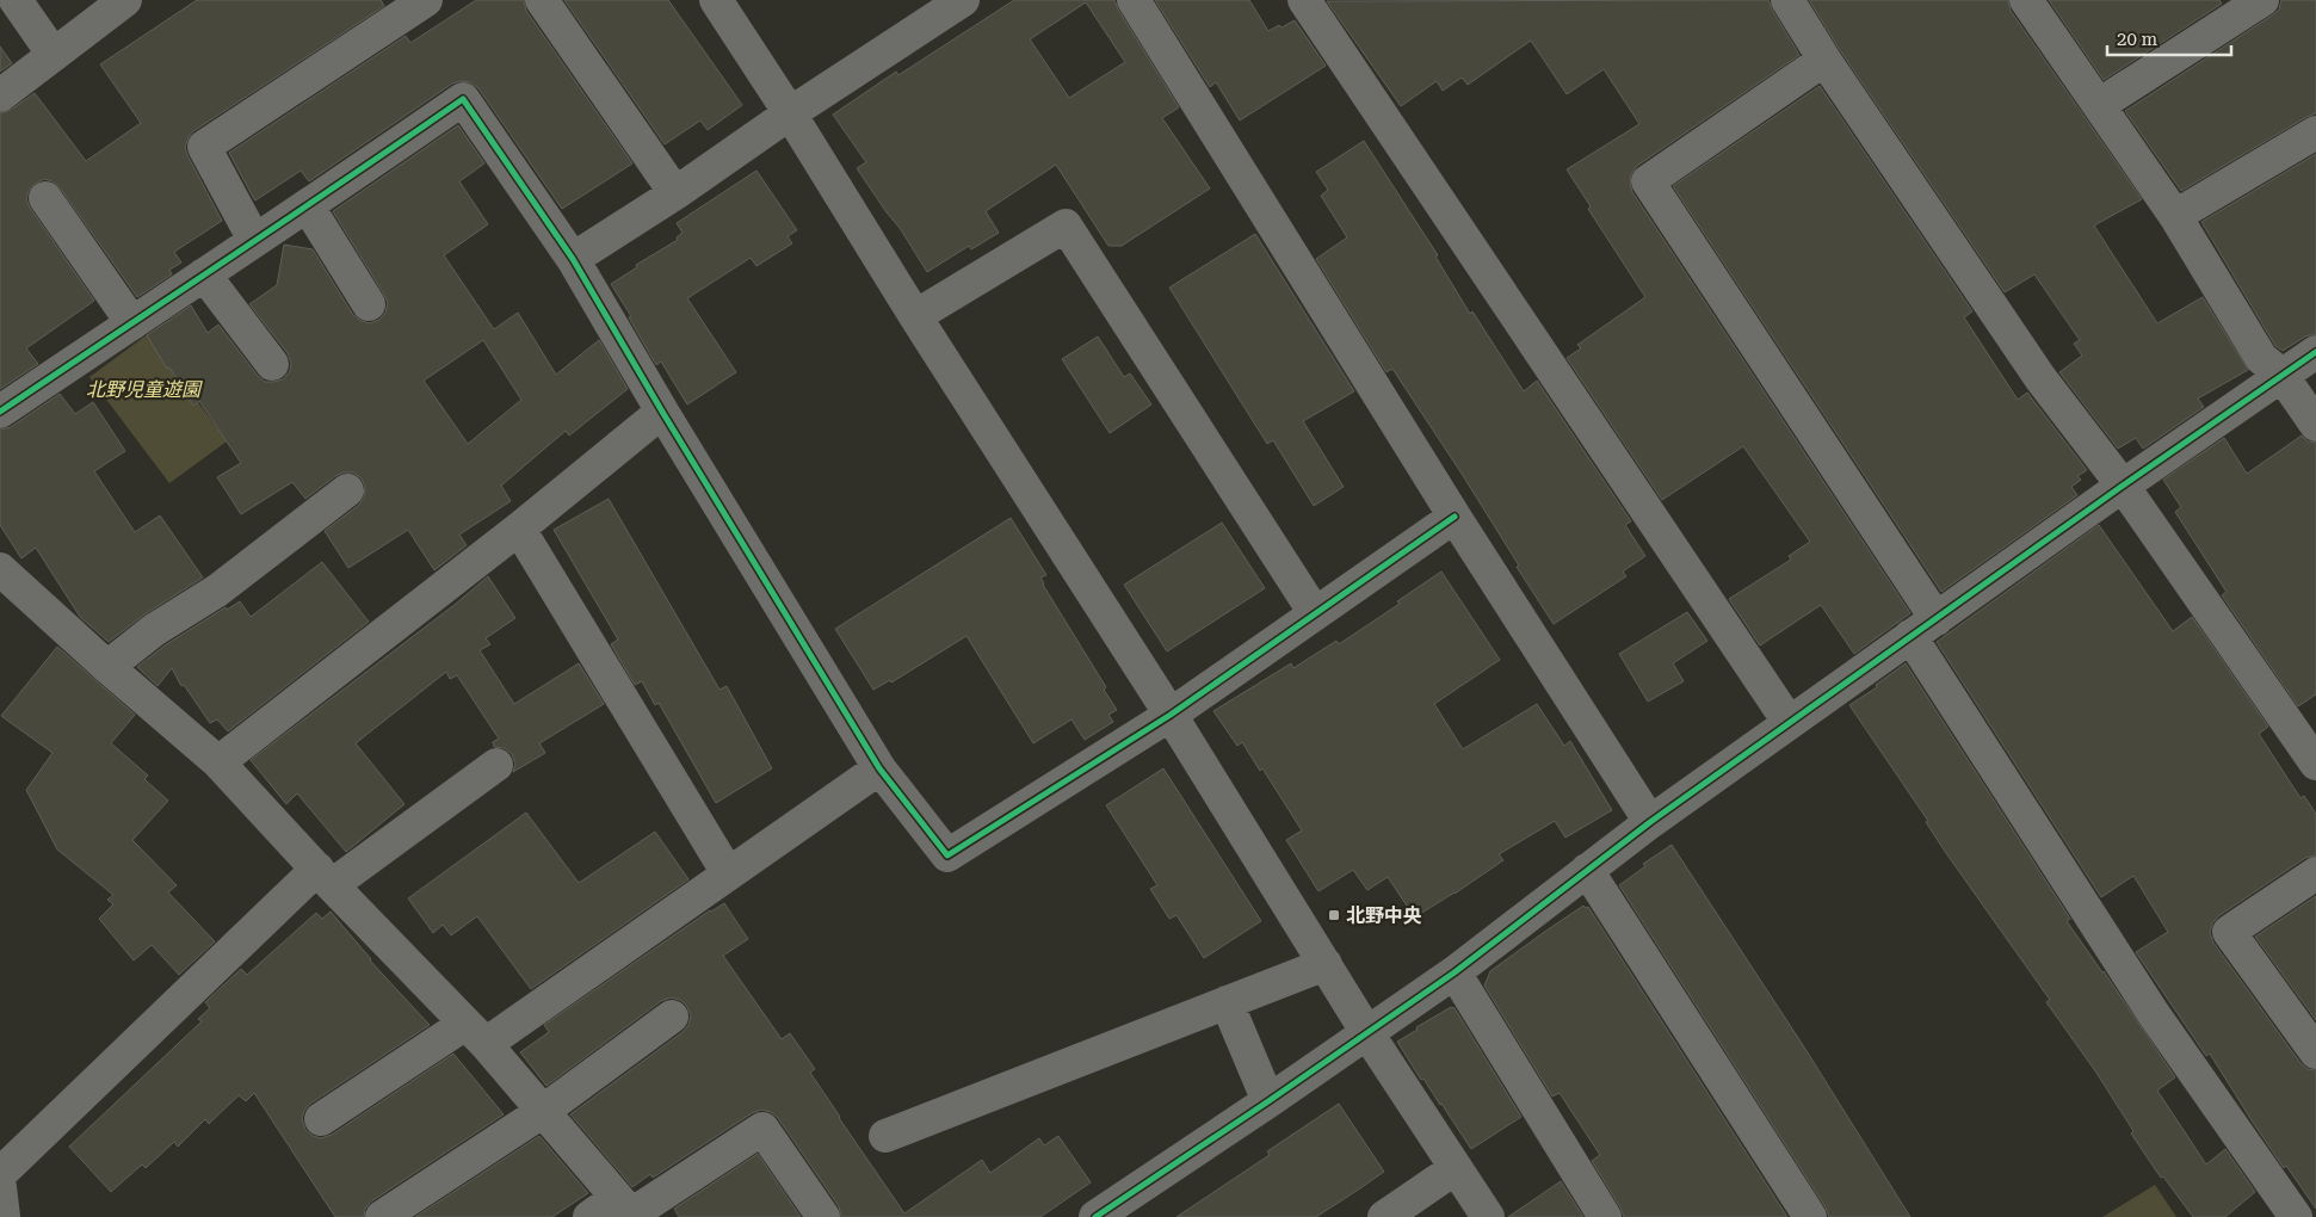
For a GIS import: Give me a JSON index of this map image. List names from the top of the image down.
{
  "parks": ["北野児童遊園"],
  "places": {
    "transit": ["北野中央"]
  },
  "scale_bar": "20 m"
}
